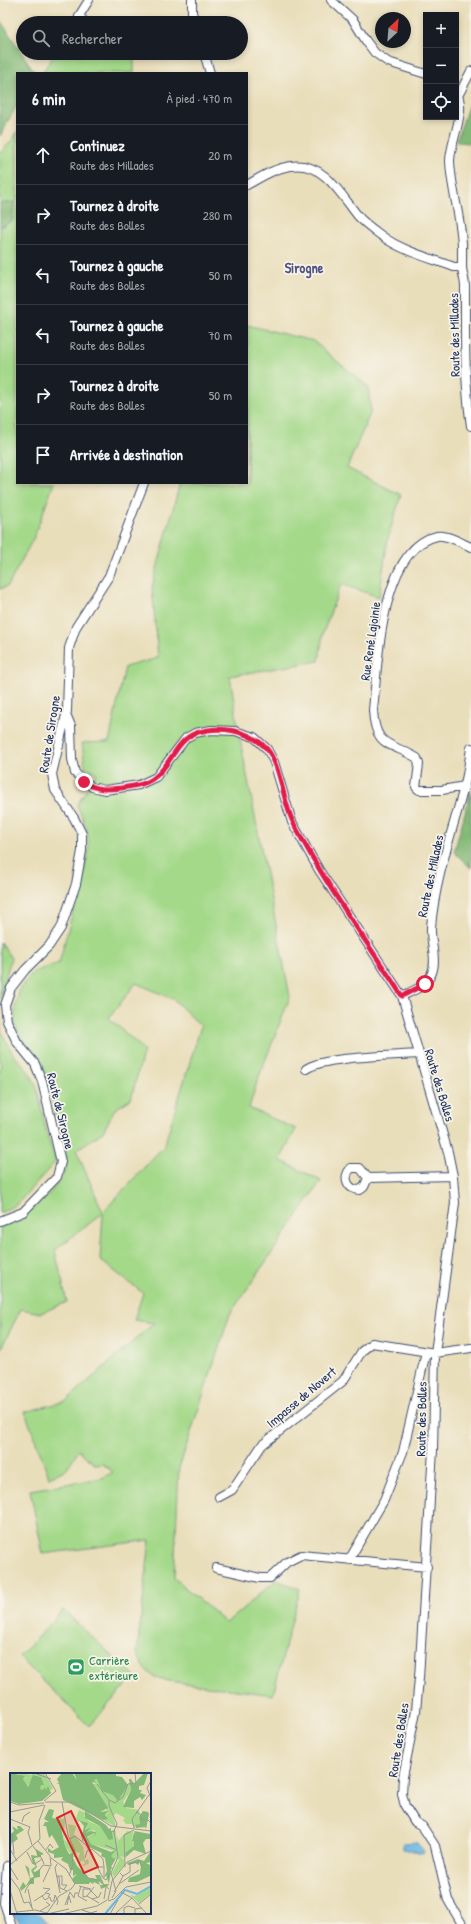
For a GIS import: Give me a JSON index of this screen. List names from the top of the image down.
{
  "streets": {
    "street": [
      "Route des Millades",
      "Rue René Lajoinie",
      "Route de Sirogne",
      "Route des Bolles",
      "Impasse de Novert"
    ]
  },
  "crossings": [
    ["Route des Millades", "Rue René Lajoinie"],
    ["Route des Millades", "Route des Bolles"],
    ["Route de Sirogne", "Route des Bolles"],
    ["Route des Bolles", "Impasse de Novert"]
  ],
  "districts": ["Sirogne"],
  "places": {
    "sports": ["Carrière extérieure"]
  },
  "north": "top right",
  "page": {
    "map_buttons": ["+", "−"],
    "search": "Rechercher",
    "heading": ["6 min", "À pied · 470 m"],
    "list": [
      ["Continuez", "Route des Millades", "20 m"],
      ["Tournez à droite", "Route des Bolles", "280 m"],
      ["Tournez à gauche", "Route des Bolles", "50 m"],
      ["Tournez à gauche", "Route des Bolles", "70 m"],
      ["Tournez à droite", "Route des Bolles", "50 m"],
      "Arrivée à destination"
    ]
  }
}
